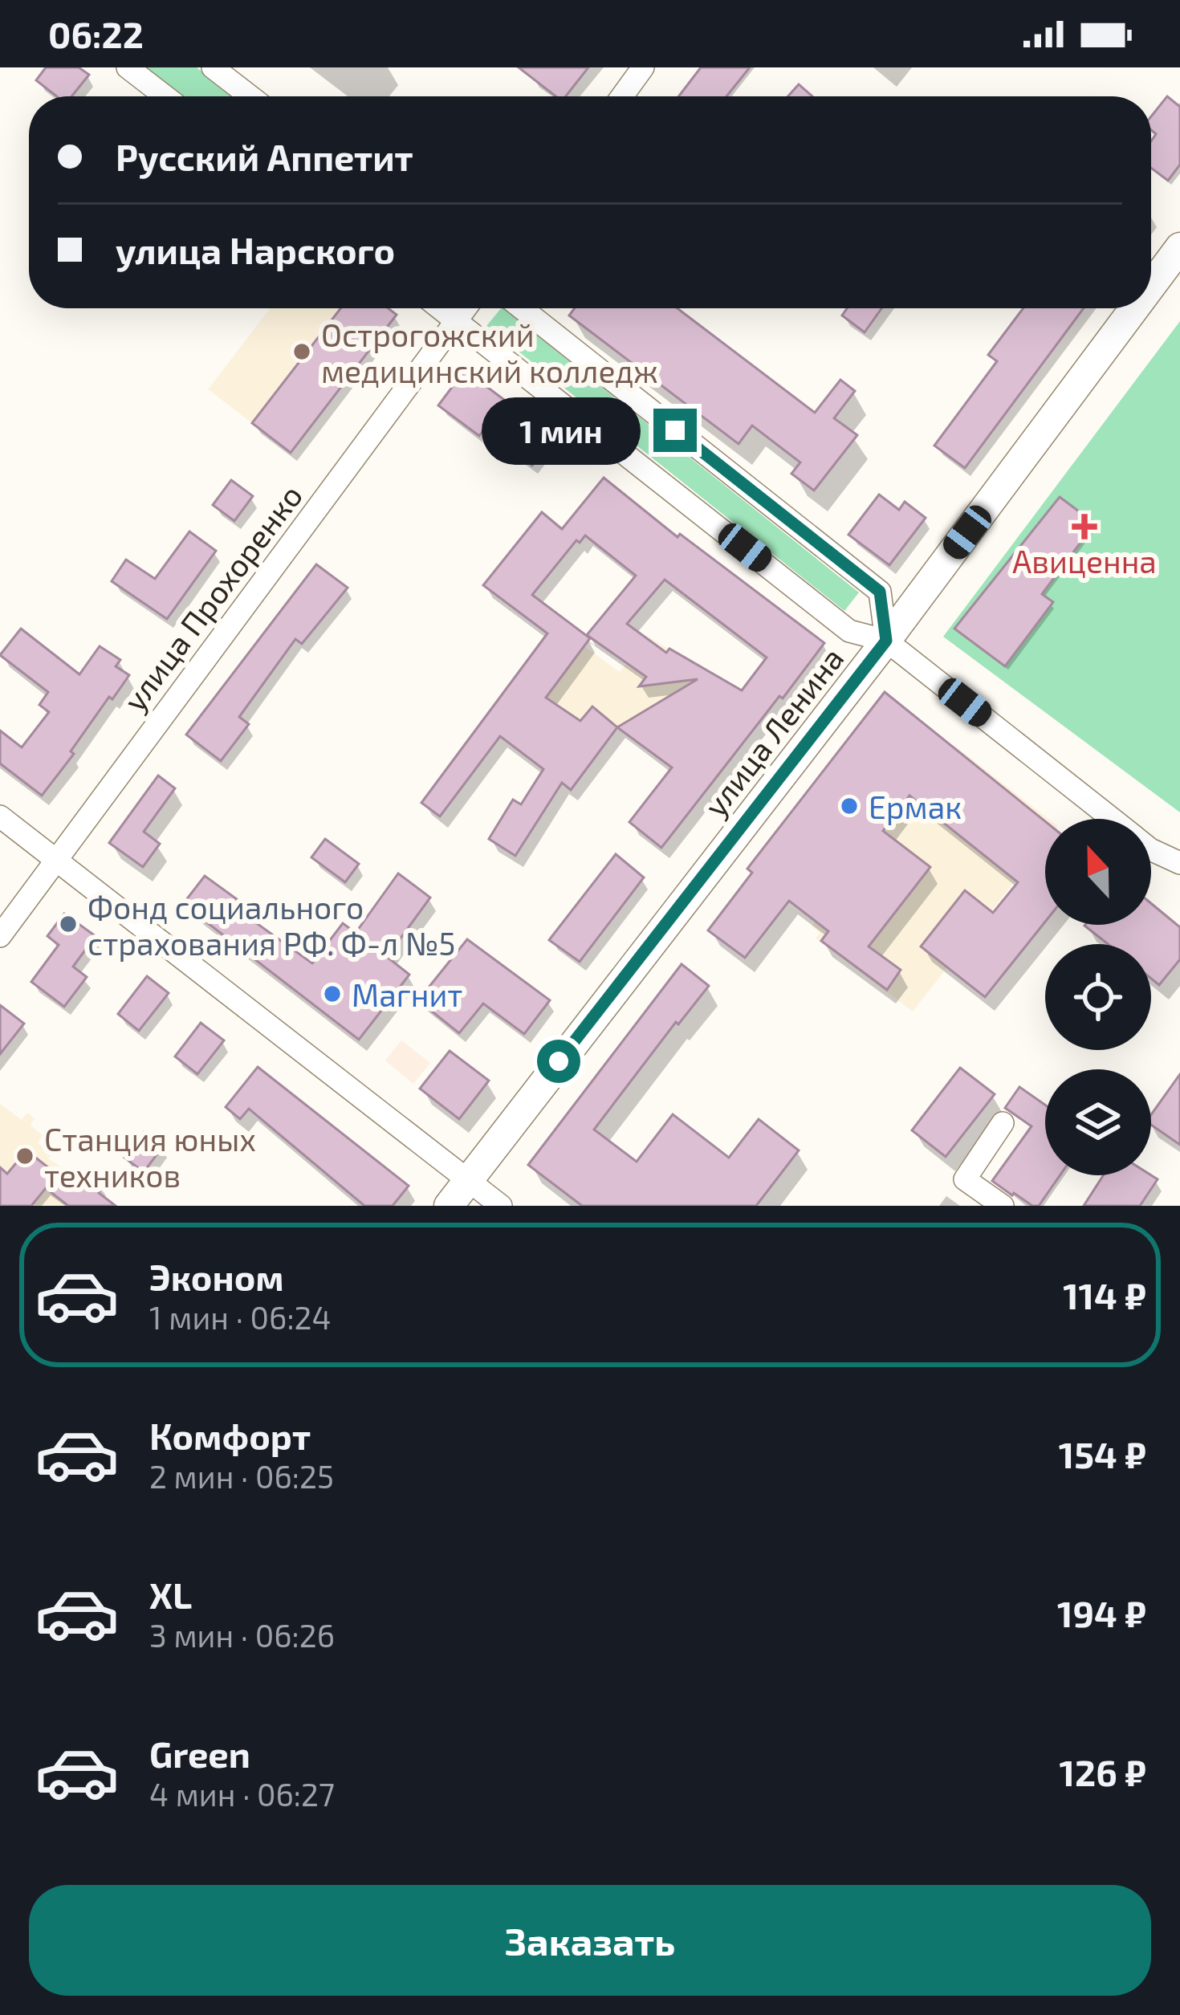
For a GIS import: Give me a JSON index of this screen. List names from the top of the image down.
{
  "streets": {
    "main road": ["улица Ленина"],
    "street": ["улица Прохоренко"]
  },
  "places": {
    "other": [
      "Острогожский медицинский колледж",
      "Ермак",
      "Фонд социального страхования РФ. Ф-л №5",
      "Магнит",
      "Станция юных техников"
    ],
    "health": ["Авиценна"]
  },
  "north": "top",
  "page": {
    "status": "06:22",
    "banner": ["Русский Аппетит", "улица Нарского"],
    "bubble": "1 мин",
    "list": [
      {
        "name": "Эконом",
        "note": "1 мин · 06:24",
        "value": "114 ₽"
      },
      {
        "name": "Комфорт",
        "note": "2 мин · 06:25",
        "value": "154 ₽"
      },
      {
        "name": "XL",
        "note": "3 мин · 06:26",
        "value": "194 ₽"
      },
      {
        "name": "Green",
        "note": "4 мин · 06:27",
        "value": "126 ₽"
      }
    ],
    "buttons": "Заказать"
  }
}
